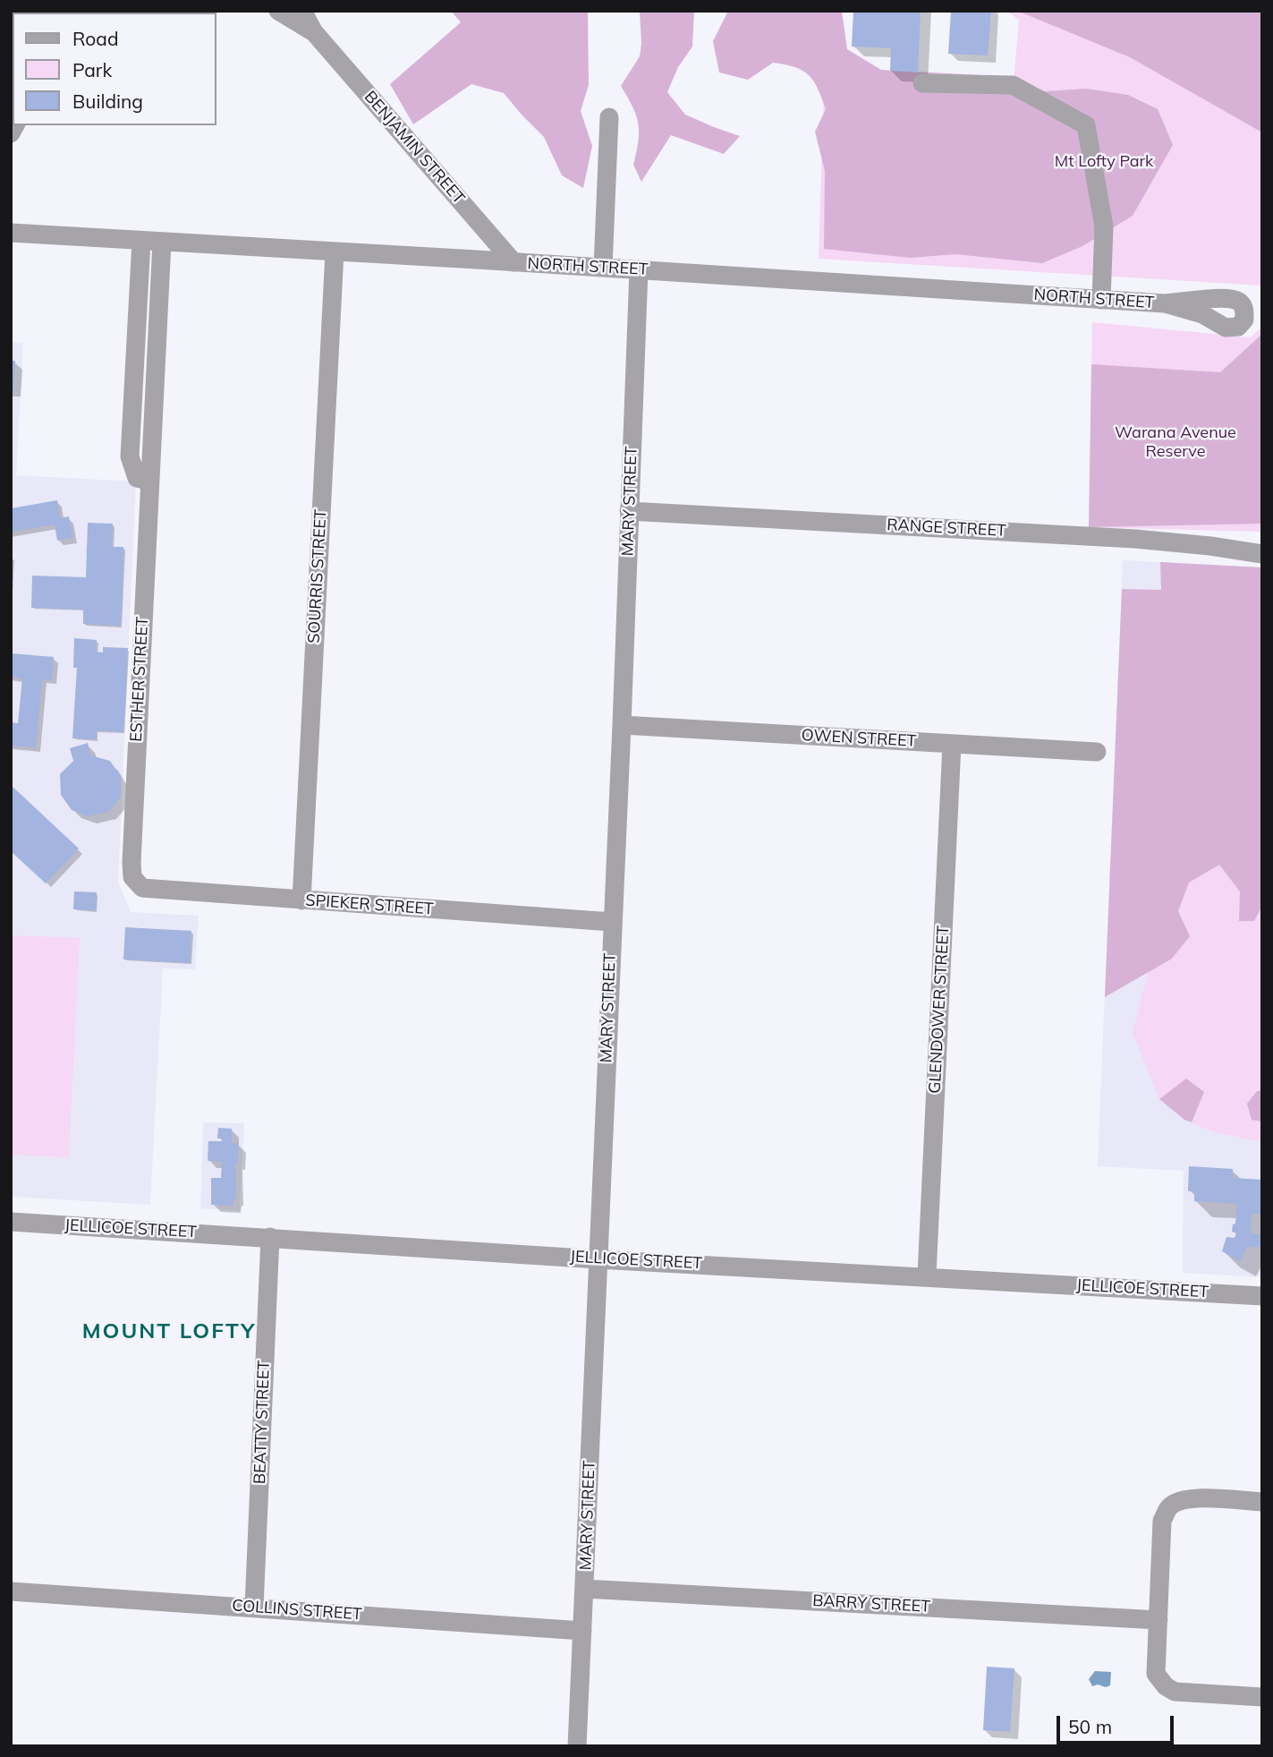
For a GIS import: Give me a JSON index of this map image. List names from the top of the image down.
{
  "streets": {
    "street": [
      "BENJAMIN STREET",
      "NORTH STREET",
      "MARY STREET",
      "RANGE STREET",
      "SOURRIS STREET",
      "ESTHER STREET",
      "OWEN STREET",
      "SPIEKER STREET",
      "GLENDOWER STREET",
      "JELLICOE STREET",
      "BEATTY STREET",
      "BARRY STREET",
      "COLLINS STREET"
    ]
  },
  "crossings": [
    ["BENJAMIN STREET", "NORTH STREET"],
    ["NORTH STREET", "MARY STREET"],
    ["NORTH STREET", "SOURRIS STREET"],
    ["NORTH STREET", "ESTHER STREET"],
    ["MARY STREET", "RANGE STREET"],
    ["MARY STREET", "OWEN STREET"],
    ["MARY STREET", "SPIEKER STREET"],
    ["MARY STREET", "JELLICOE STREET"],
    ["MARY STREET", "BARRY STREET"],
    ["MARY STREET", "COLLINS STREET"],
    ["SOURRIS STREET", "SPIEKER STREET"],
    ["ESTHER STREET", "SPIEKER STREET"],
    ["OWEN STREET", "GLENDOWER STREET"],
    ["GLENDOWER STREET", "JELLICOE STREET"],
    ["JELLICOE STREET", "BEATTY STREET"],
    ["BEATTY STREET", "COLLINS STREET"]
  ],
  "districts": ["MOUNT LOFTY"],
  "parks": ["Mt Lofty Park", "Warana Avenue Reserve"],
  "legend": ["Road", "Park", "Building"],
  "scale_bar": "50 m"
}
